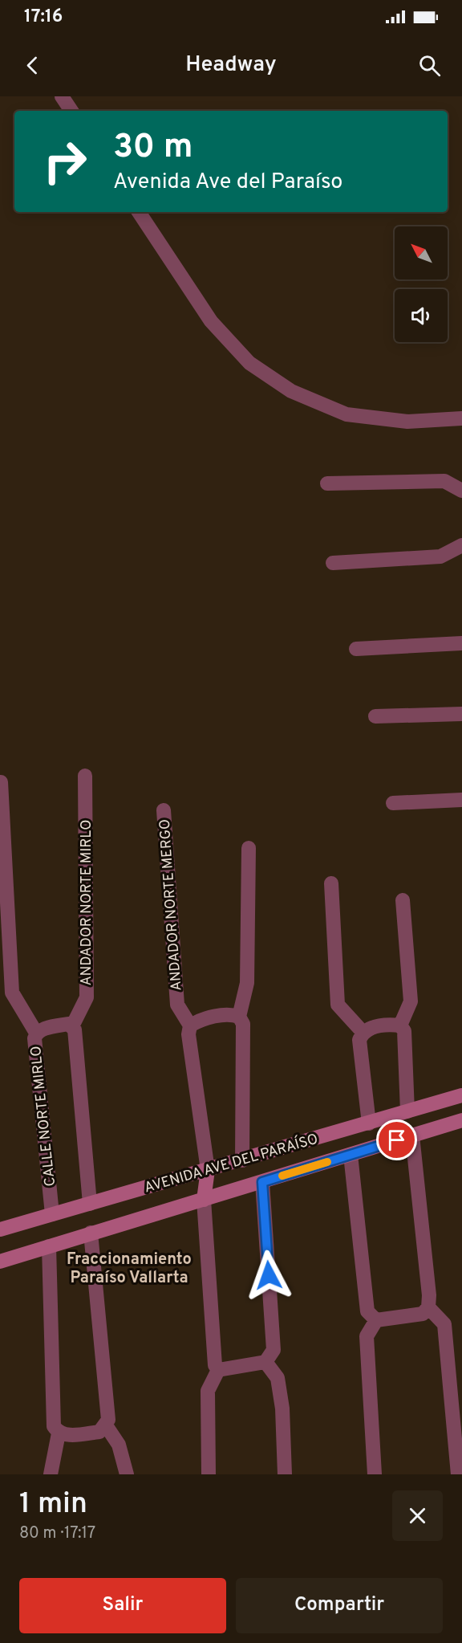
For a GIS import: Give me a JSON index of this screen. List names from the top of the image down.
{
  "streets": {
    "street": [
      "ANDADOR NORTE MIRLO",
      "ANDADOR NORTE MERGO",
      "CALLE NORTE MIRLO",
      "AVENIDA AVE DEL PARAÍSO"
    ]
  },
  "crossings": [
    ["ANDADOR NORTE MIRLO", "CALLE NORTE MIRLO"],
    ["CALLE NORTE MIRLO", "AVENIDA AVE DEL PARAÍSO"]
  ],
  "districts": ["Fraccionamiento Paraíso Vallarta"],
  "north": "top left",
  "page": {
    "status": "17:16",
    "header": "Headway",
    "turn": ["30 m", "Avenida Ave del Paraíso"],
    "heading": ["1 min", "80 m · 17:17"],
    "buttons": ["Salir", "Compartir"]
  }
}
